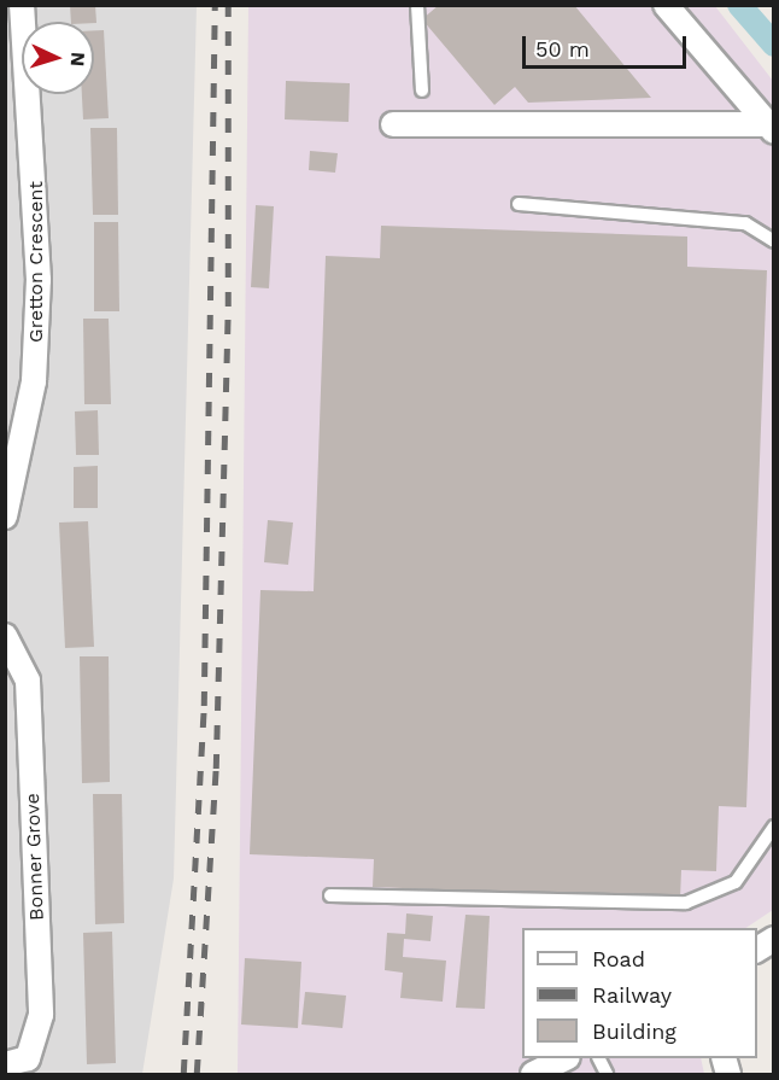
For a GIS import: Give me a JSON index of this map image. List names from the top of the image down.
{
  "streets": {
    "street": ["Gretton Crescent", "Bonner Grove"]
  },
  "legend": ["Road", "Railway", "Building"],
  "scale_bar": "50 m",
  "north": "right"
}
